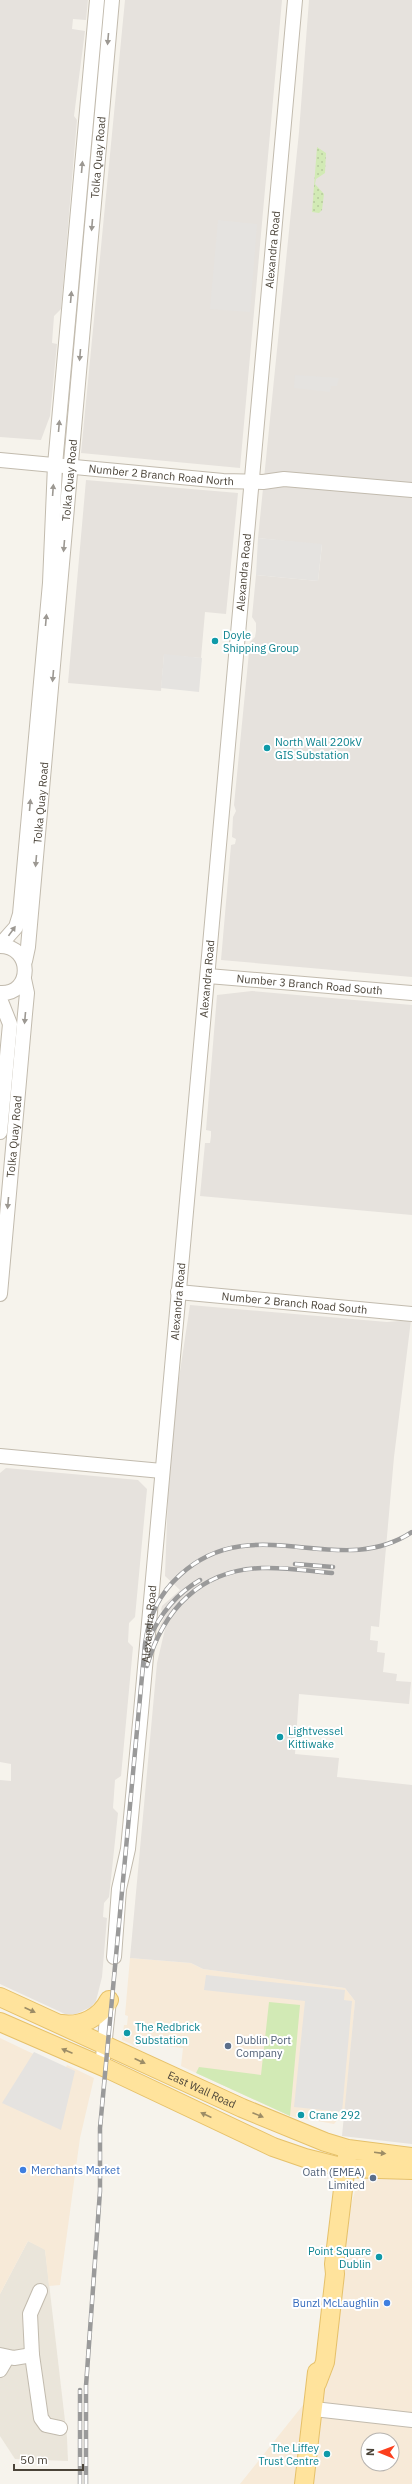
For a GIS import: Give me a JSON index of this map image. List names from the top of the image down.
{
  "streets": {
    "main road": ["East Wall Road"],
    "street": [
      "Tolka Quay Road",
      "Alexandra Road",
      "Number 2 Branch Road North",
      "Number 3 Branch Road South",
      "Number 2 Branch Road South"
    ]
  },
  "crossings": [
    ["Tolka Quay Road", "Number 2 Branch Road North"],
    ["Alexandra Road", "Number 2 Branch Road North"],
    ["Alexandra Road", "Number 3 Branch Road South"],
    ["Alexandra Road", "Number 2 Branch Road South"]
  ],
  "places": [
    "Doyle Shipping Group",
    "North Wall 220kV GIS Substation",
    "Lightvessel Kittiwake",
    "The Redbrick Substation",
    "Dublin Port Company",
    "Crane 292",
    "Merchants Market",
    "Oath (EMEA) Limited",
    "Point Square Dublin",
    "Bunzl McLaughlin",
    "The Liffey Trust Centre"
  ],
  "scale_bar": "50 m",
  "north": "left"
}
